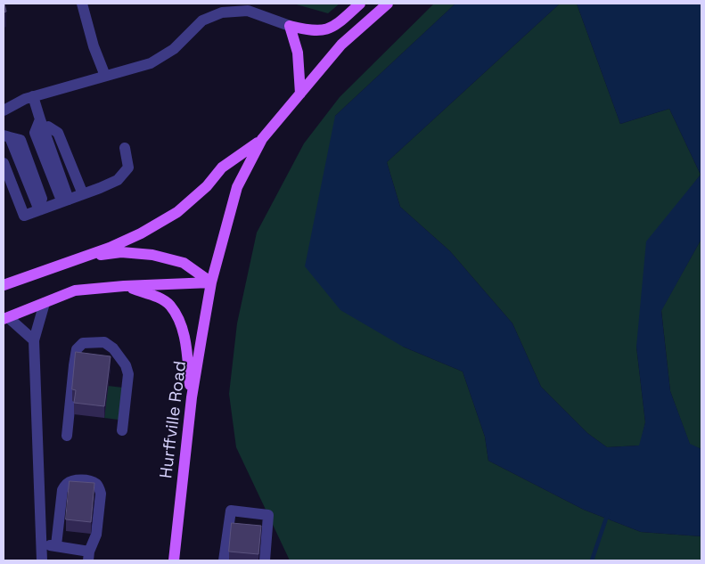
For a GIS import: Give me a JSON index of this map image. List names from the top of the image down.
{
  "streets": {
    "main road": ["Hurffville Road"]
  }
}
